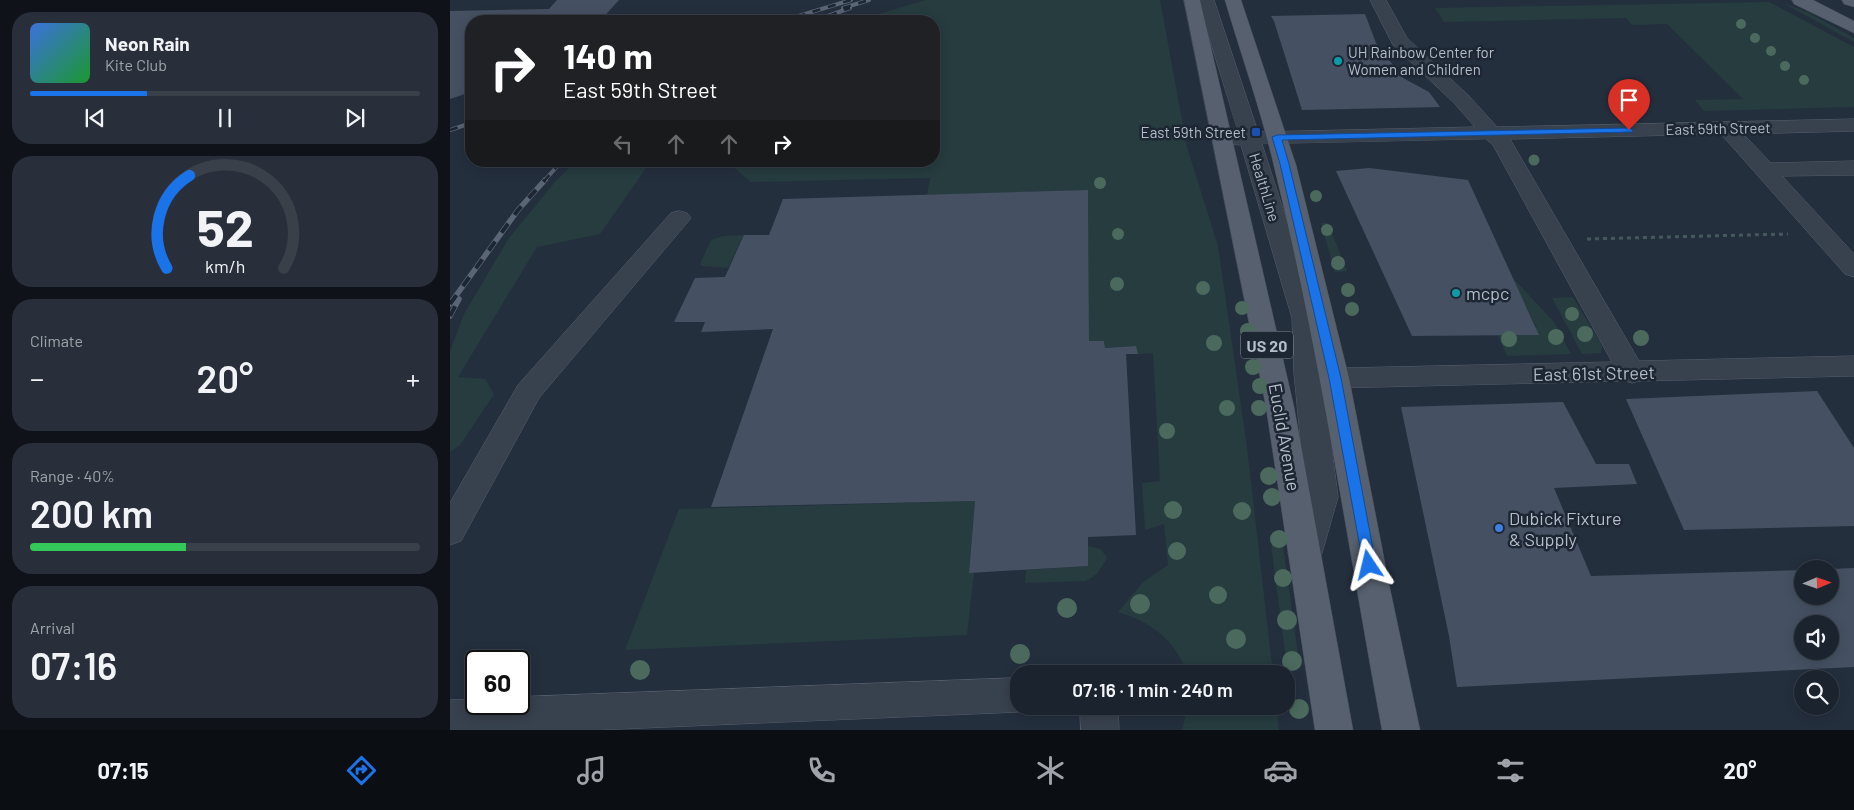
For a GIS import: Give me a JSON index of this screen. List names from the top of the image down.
{
  "streets": {
    "main road": ["US 20", "Euclid Avenue"],
    "street": ["East 59th Street", "HealthLine", "East 61st Street"]
  },
  "crossings": [
    ["East 59th Street", "HealthLine"],
    ["East 59th Street", "Euclid Avenue"],
    ["HealthLine", "East 61st Street"],
    ["HealthLine", "Euclid Avenue"]
  ],
  "places": {
    "other": ["UH Rainbow Center for Women and Children", "mcpc", "Dubick Fixture & Supply"],
    "transit": ["East 59th Street"]
  },
  "north": "right",
  "page": {
    "turn": ["140 m", "East 59th Street"],
    "song": ["Neon Rain", "Kite Club"],
    "tile": [
      "Climate",
      ["Range · 40%", "200 km"],
      ["Arrival", "07:16"]
    ],
    "heat": ["−", "20°", "+"],
    "limit": "60",
    "trip": "07:16 · 1 min · 240 m",
    "tabs": ["07:15", "20°"],
    "gauge": ["52", "km/h"]
  }
}
